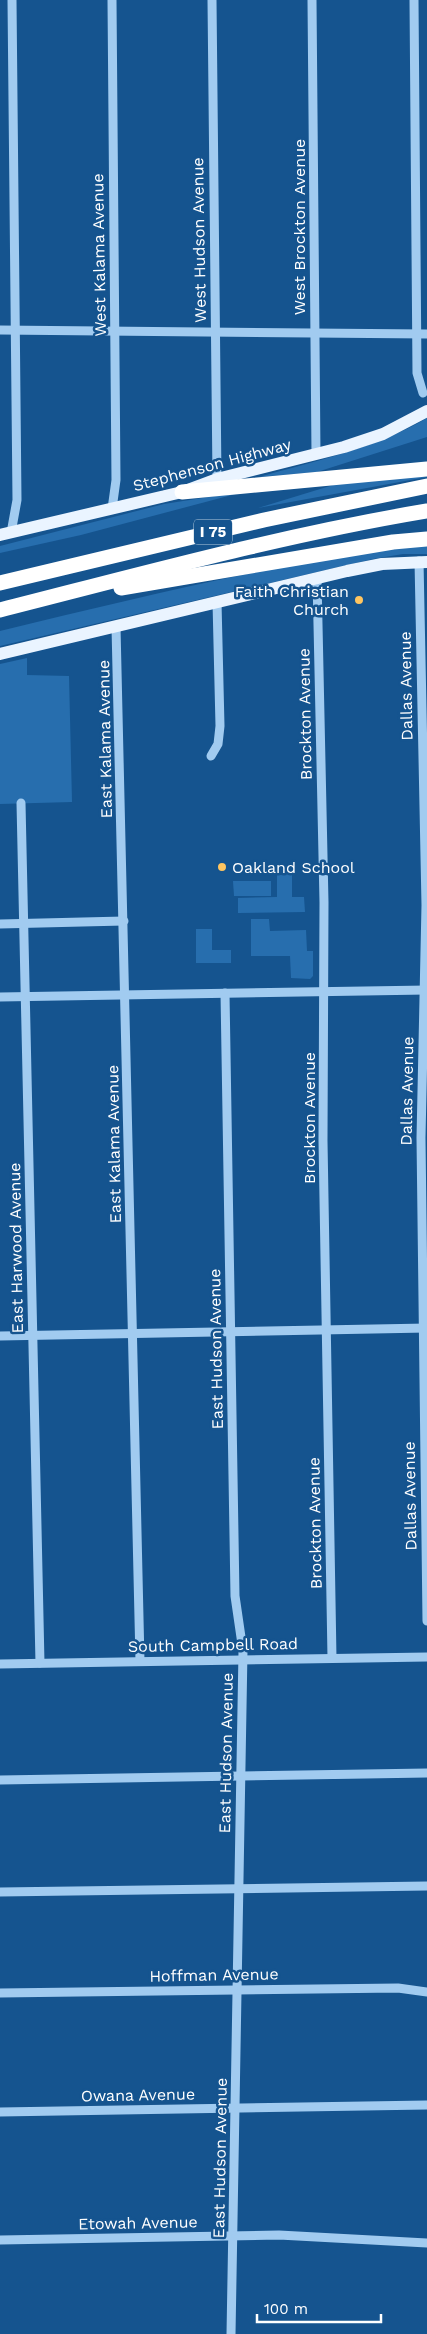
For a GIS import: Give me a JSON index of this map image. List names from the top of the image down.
{
  "streets": {
    "highway": ["I 75"],
    "main road": ["Stephenson Highway"],
    "street": [
      "West Brockton Avenue",
      "West Hudson Avenue",
      "West Kalama Avenue",
      "Dallas Avenue",
      "Brockton Avenue",
      "East Kalama Avenue",
      "East Harwood Avenue",
      "East Hudson Avenue",
      "South Campbell Road",
      "Hoffman Avenue",
      "Owana Avenue",
      "Etowah Avenue"
    ]
  },
  "crossings": [
    ["West Brockton Avenue", "Stephenson Highway"],
    ["West Hudson Avenue", "Stephenson Highway"],
    ["West Kalama Avenue", "Stephenson Highway"],
    ["Brockton Avenue", "South Campbell Road"],
    ["East Kalama Avenue", "South Campbell Road"],
    ["East Harwood Avenue", "South Campbell Road"],
    ["East Hudson Avenue", "South Campbell Road"],
    ["East Hudson Avenue", "Hoffman Avenue"],
    ["East Hudson Avenue", "Owana Avenue"],
    ["East Hudson Avenue", "Etowah Avenue"]
  ],
  "places": ["Faith Christian Church", "Oakland School"],
  "scale_bar": "100 m"
}
